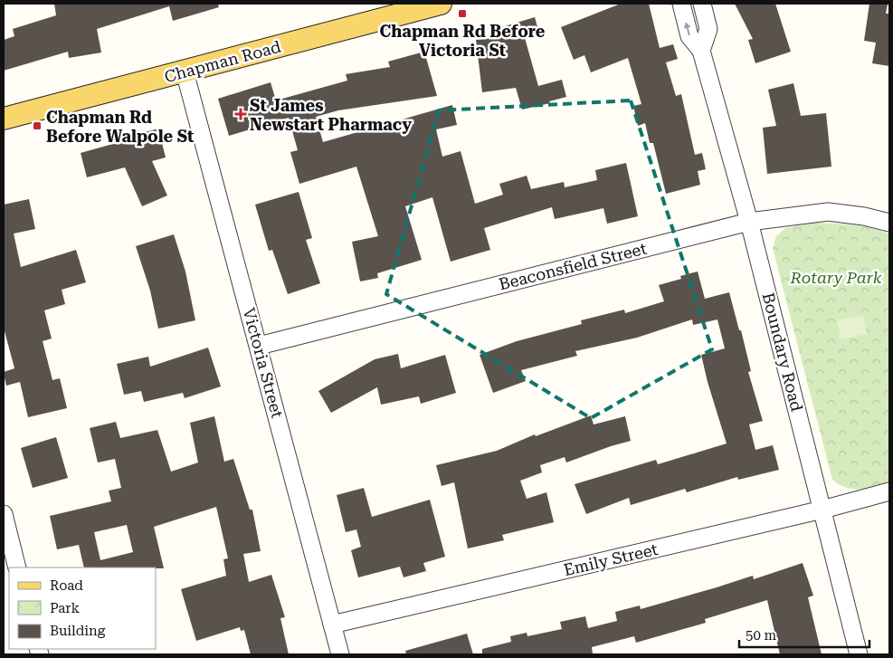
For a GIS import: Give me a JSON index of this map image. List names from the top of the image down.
{
  "streets": {
    "main road": ["Chapman Road"],
    "street": [
      "Beaconsfield Street",
      "Boundary Road",
      "Victoria Street",
      "Emily Street"
    ]
  },
  "crossings": [
    ["Chapman Road", "Victoria Street"],
    ["Beaconsfield Street", "Boundary Road"],
    ["Beaconsfield Street", "Victoria Street"],
    ["Boundary Road", "Emily Street"],
    ["Victoria Street", "Emily Street"]
  ],
  "parks": ["Rotary Park"],
  "places": {
    "transit": ["Chapman Rd Before Victoria St", "Chapman Rd Before Walpole St"],
    "health": ["St James Newstart Pharmacy"]
  },
  "legend": ["Road", "Park", "Building"],
  "scale_bar": "50 m"
}
